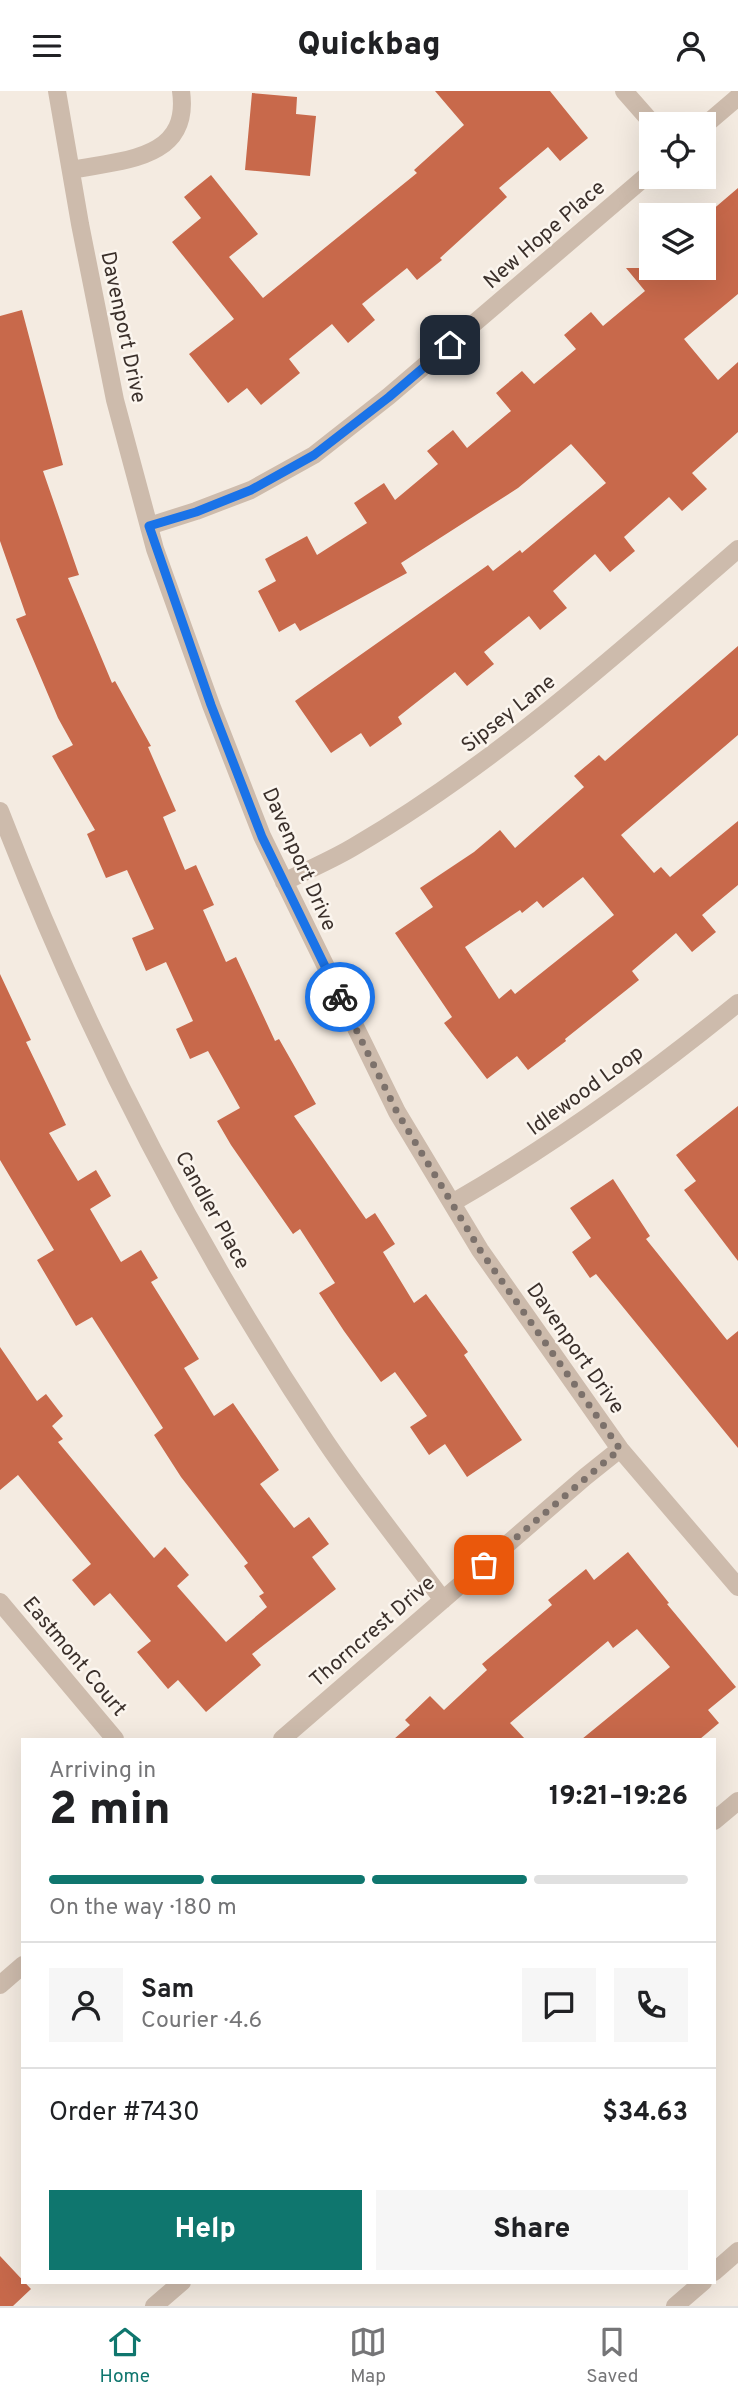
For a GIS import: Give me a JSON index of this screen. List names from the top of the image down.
{
  "streets": {
    "street": [
      "New Hope Place",
      "Davenport Drive",
      "Sipsey Lane",
      "Idlewood Loop",
      "Candler Place",
      "Thorncrest Drive",
      "Eastmont Court"
    ]
  },
  "crossings": [
    ["New Hope Place", "Davenport Drive"],
    ["Davenport Drive", "Sipsey Lane"],
    ["Davenport Drive", "Idlewood Loop"],
    ["Davenport Drive", "Thorncrest Drive"],
    ["Candler Place", "Thorncrest Drive"]
  ],
  "page": {
    "header": "Quickbag",
    "heading": ["2 min", "Arriving in", "19:21–19:26"],
    "panel": [
      "Sam",
      "Courier · 4.6",
      "Order #7430",
      "$34.63"
    ],
    "bar": "On the way · 180 m",
    "buttons": ["Help", "Share"],
    "tabs": ["Home", "Map", "Saved"]
  }
}
